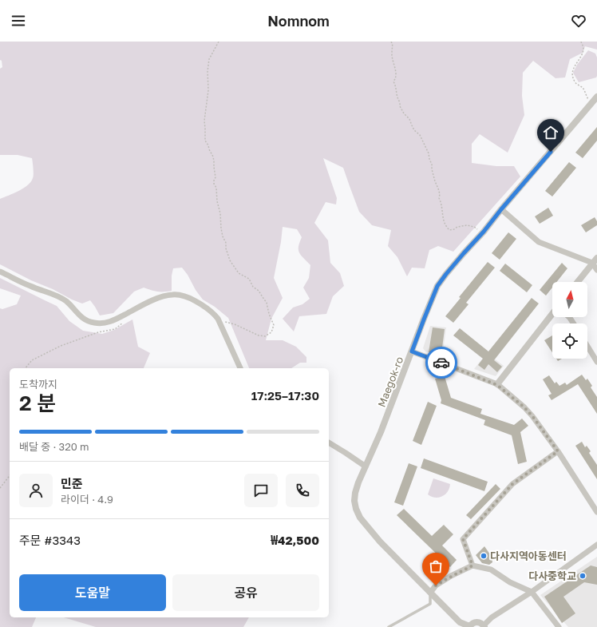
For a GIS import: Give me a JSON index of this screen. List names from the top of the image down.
{
  "streets": {
    "street": ["Maegok-ro"]
  },
  "places": ["다사지역아동센터", "다사중학교"],
  "north": "top",
  "page": {
    "header": "Nomnom",
    "heading": ["2 분", "도착까지", "17:25–17:30"],
    "panel": [
      "민준",
      "라이더 · 4.9",
      "주문 #3343",
      "₩42,500"
    ],
    "bar": "배달 중 · 320 m",
    "buttons": ["도움말", "공유"]
  }
}
